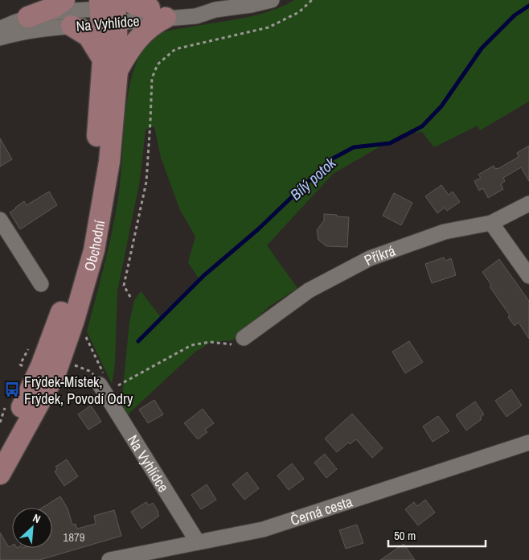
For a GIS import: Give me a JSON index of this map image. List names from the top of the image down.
{
  "streets": {
    "main road": ["Obchodní"],
    "street": ["Na Vyhlídce", "Příkrá", "Černá cesta"]
  },
  "crossings": [
    ["Na Vyhlídce", "Obchodní"],
    ["Na Vyhlídce", "Černá cesta"]
  ],
  "water": ["Bílý potok"],
  "places": {
    "bus stop": ["Frýdek-Místek, Frýdek, Povodí Odry"]
  },
  "house_numbers": ["1879"],
  "scale_bar": "50 m",
  "north": "top right"
}
